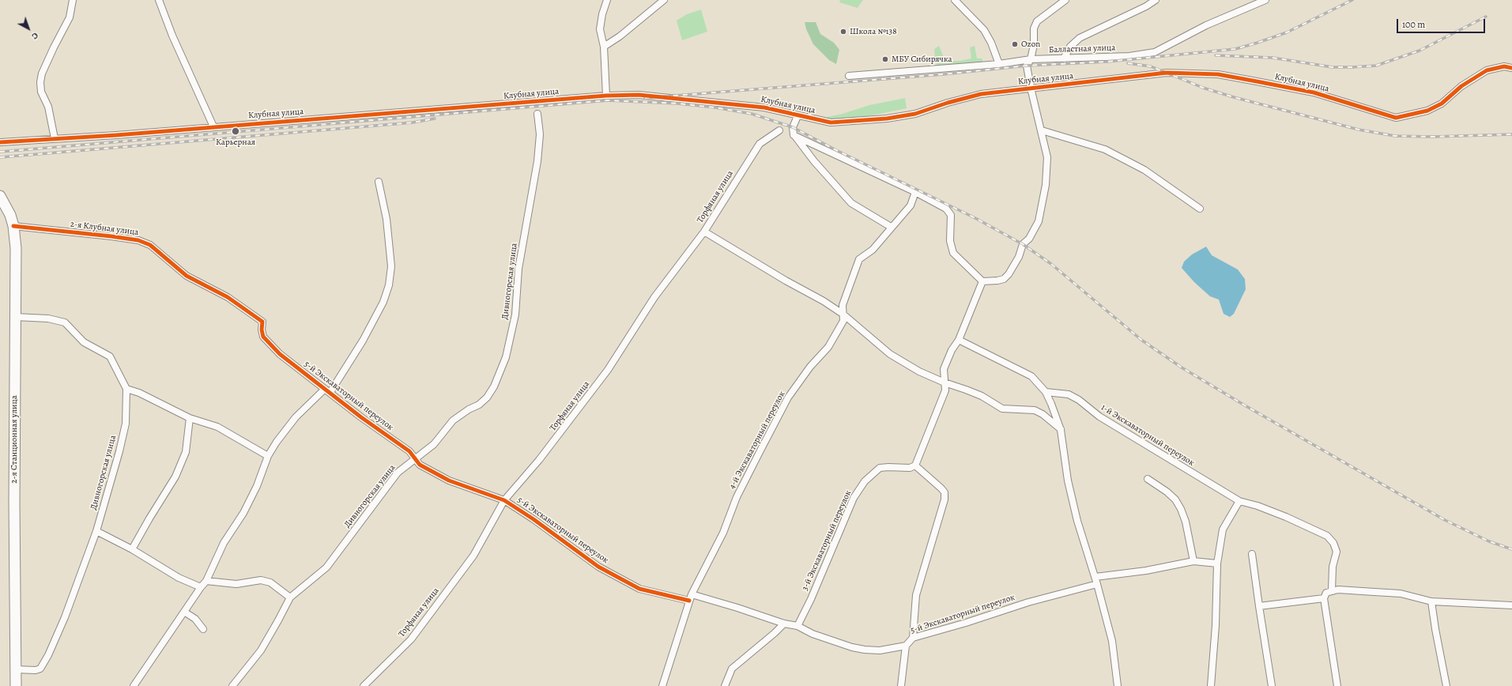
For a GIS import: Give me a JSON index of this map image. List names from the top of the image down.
{
  "streets": {
    "main road": ["2-я Станционная улица"],
    "street": [
      "Балластная улица",
      "Клубная улица",
      "Торфяная улица",
      "2-я Клубная улица",
      "Дивногорская улица",
      "5-й Экскаваторный переулок",
      "1-й Экскаваторный переулок",
      "4-й Экскаваторный переулок",
      "3-й Экскаваторный переулок"
    ]
  },
  "crossings": [
    ["Торфяная улица", "5-й Экскаваторный переулок"],
    ["2-я Клубная улица", "5-й Экскаваторный переулок"],
    ["2-я Клубная улица", "2-я Станционная улица"],
    ["Дивногорская улица", "5-й Экскаваторный переулок"],
    ["Дивногорская улица", "2-я Станционная улица"],
    ["5-й Экскаваторный переулок", "4-й Экскаваторный переулок"],
    ["5-й Экскаваторный переулок", "3-й Экскаваторный переулок"]
  ],
  "places": [
    "Школа №138",
    "Ozon",
    "МБУ Сибирячка",
    "Карьерная"
  ],
  "scale_bar": "100 m",
  "north": "bottom right"
}
